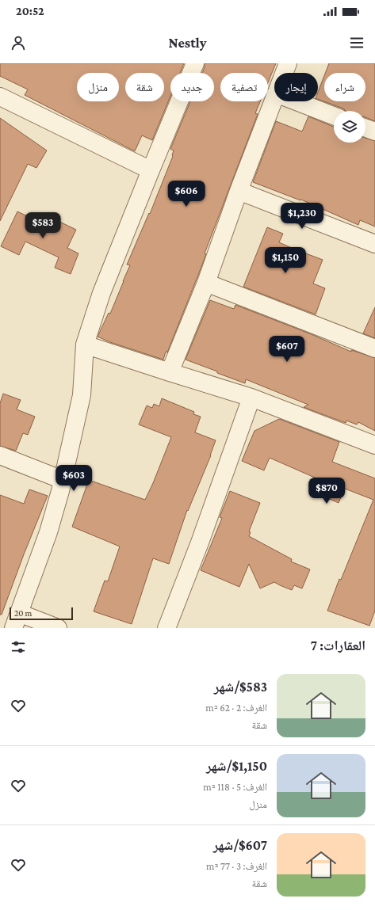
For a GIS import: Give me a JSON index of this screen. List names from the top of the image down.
{
  "scale_bar": "20 m",
  "page": {
    "status": "20:52",
    "header": "Nestly",
    "chip": [
      "شراء",
      "إيجار",
      "تصفية",
      "جديد",
      "شقة",
      "منزل"
    ],
    "price": [
      "$606",
      "$1,230",
      "$583",
      "$1,150",
      "$607",
      "$603",
      "$870"
    ],
    "scale": "20 m",
    "heading": "العقارات: 7",
    "list": [
      {
        "name": "$583/شهر",
        "note": "الغرف: 2 · 62 m² · شقة"
      },
      {
        "name": "$1,150/شهر",
        "note": "الغرف: 5 · 118 m² · منزل"
      },
      {
        "name": "$607/شهر",
        "note": "الغرف: 3 · 77 m² · شقة"
      }
    ]
  }
}
